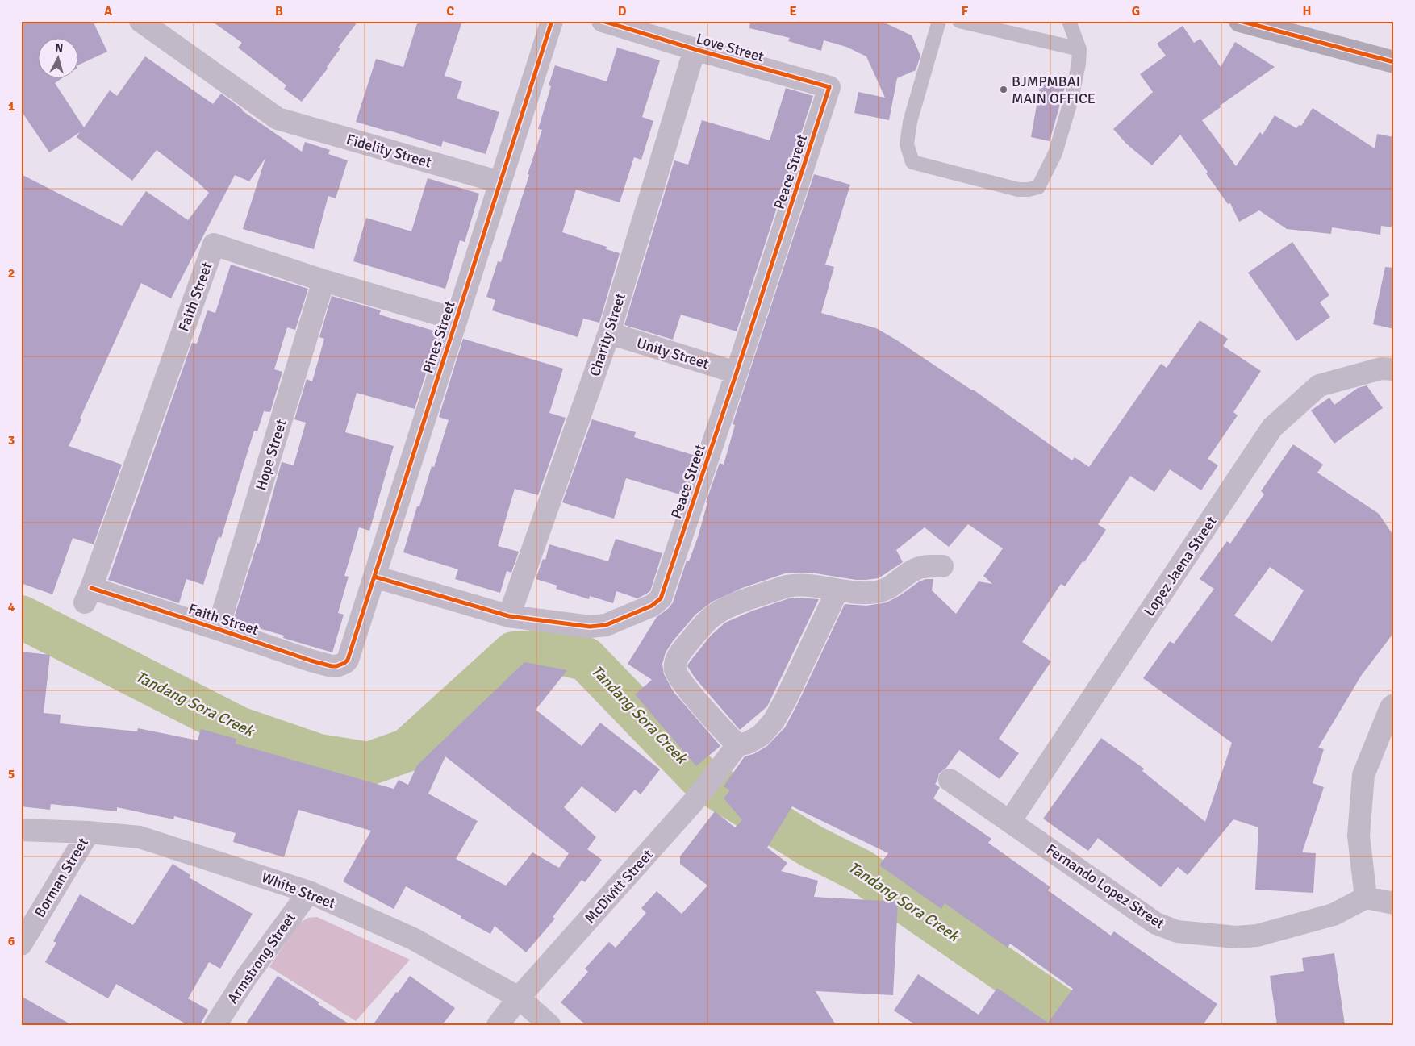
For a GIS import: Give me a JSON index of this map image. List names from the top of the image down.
{
  "streets": {
    "street": [
      "Love Street",
      "Fidelity Street",
      "Peace Street",
      "Faith Street",
      "Charity Street",
      "Pines Street",
      "Unity Street",
      "Hope Street",
      "Lopez Jaena Street",
      "Borman Street",
      "McDivitt Street",
      "Fernando Lopez Street",
      "White Street",
      "Armstrong Street"
    ]
  },
  "crossings": [
    ["Love Street", "Peace Street"],
    ["Love Street", "Charity Street"],
    ["Fidelity Street", "Pines Street"],
    ["Peace Street", "Charity Street"],
    ["Peace Street", "Pines Street"],
    ["Peace Street", "Unity Street"],
    ["Faith Street", "Pines Street"],
    ["Faith Street", "Hope Street"],
    ["Charity Street", "Unity Street"],
    ["Lopez Jaena Street", "Fernando Lopez Street"],
    ["Borman Street", "White Street"],
    ["McDivitt Street", "White Street"],
    ["White Street", "Armstrong Street"]
  ],
  "water": ["Tandang Sora Creek"],
  "places": ["BJMPMBAI MAIN OFFICE"],
  "north": "top",
  "grid": {
    "columns": [
      "A",
      "B",
      "C",
      "D",
      "E",
      "F",
      "G",
      "H"
    ],
    "rows": [
      "1",
      "2",
      "3",
      "4",
      "5",
      "6"
    ]
  }
}
